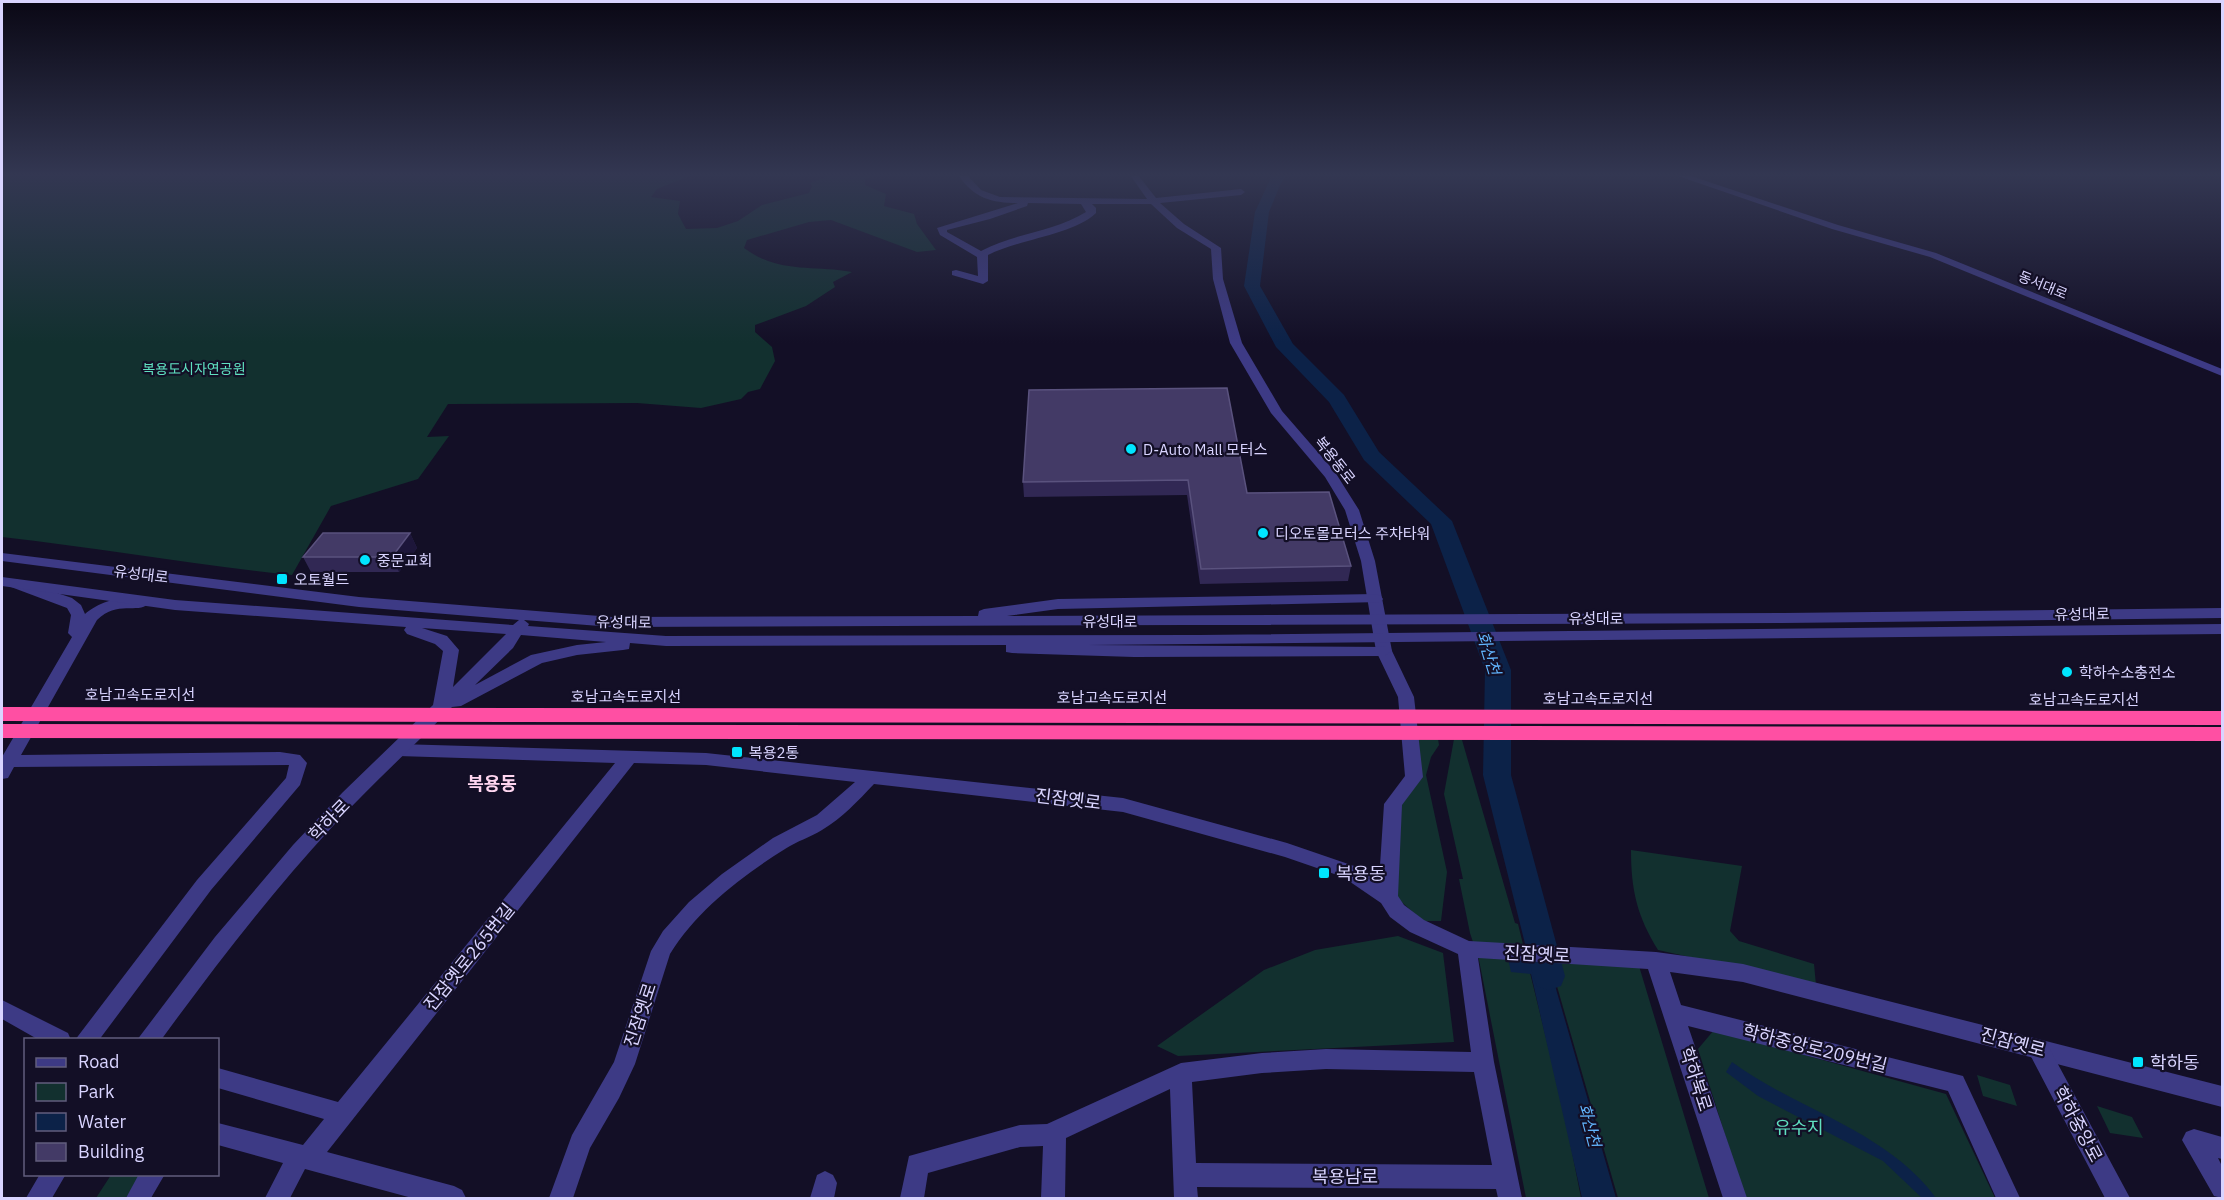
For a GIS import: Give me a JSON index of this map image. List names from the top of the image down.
{
  "streets": {
    "highway": ["호남고속도로지선"],
    "street": [
      "동서대로",
      "복용동로",
      "유성대로",
      "진잠옛로",
      "학하로",
      "진잠옛로265번길",
      "학하중앙로209번길",
      "학하북로",
      "학하중앙로",
      "복용남로"
    ]
  },
  "crossings": [
    ["복용동로", "진잠옛로"],
    ["유성대로", "학하로"],
    ["진잠옛로", "학하로"],
    ["진잠옛로", "진잠옛로265번길"],
    ["진잠옛로", "학하북로"],
    ["진잠옛로", "학하중앙로"],
    ["진잠옛로", "복용남로"],
    ["학하중앙로209번길", "학하북로"]
  ],
  "districts": ["복용동"],
  "water": ["화산천"],
  "parks": ["복용도시자연공원", "유수지"],
  "places": {
    "other": [
      "D-Auto Mall 모터스",
      "디오토몰모터스 주차타워",
      "중문교회",
      "학하수소충전소"
    ],
    "transit": [
      "오토월드",
      "복용2통",
      "복용동",
      "학하동"
    ]
  },
  "legend": [
    "Road",
    "Park",
    "Water",
    "Building"
  ]
}
